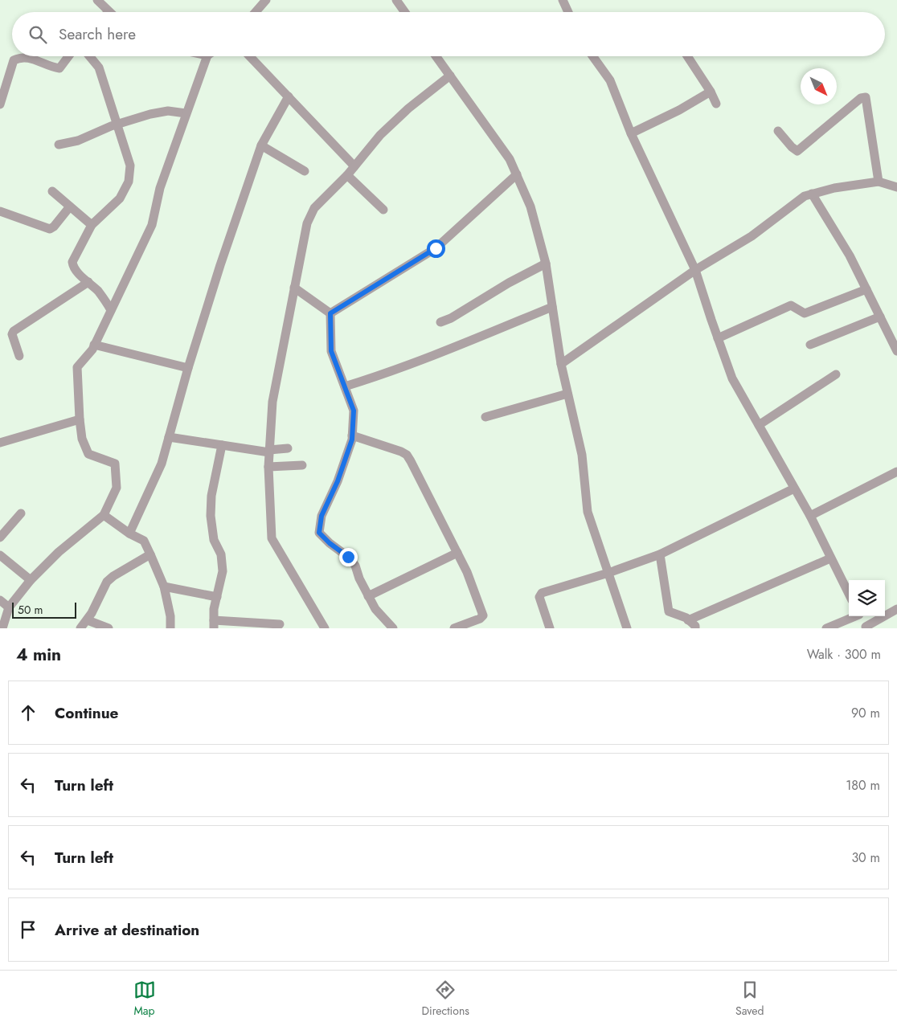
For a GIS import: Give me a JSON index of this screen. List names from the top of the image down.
{
  "scale_bar": "50 m",
  "north": "bottom right",
  "page": {
    "search": "Search here",
    "scale": "50 m",
    "heading": ["4 min", "Walk · 300 m"],
    "list": [
      ["Continue", "90 m"],
      ["Turn left", "180 m"],
      ["Turn left", "30 m"],
      "Arrive at destination"
    ],
    "nav": ["Map", "Directions", "Saved"]
  }
}
